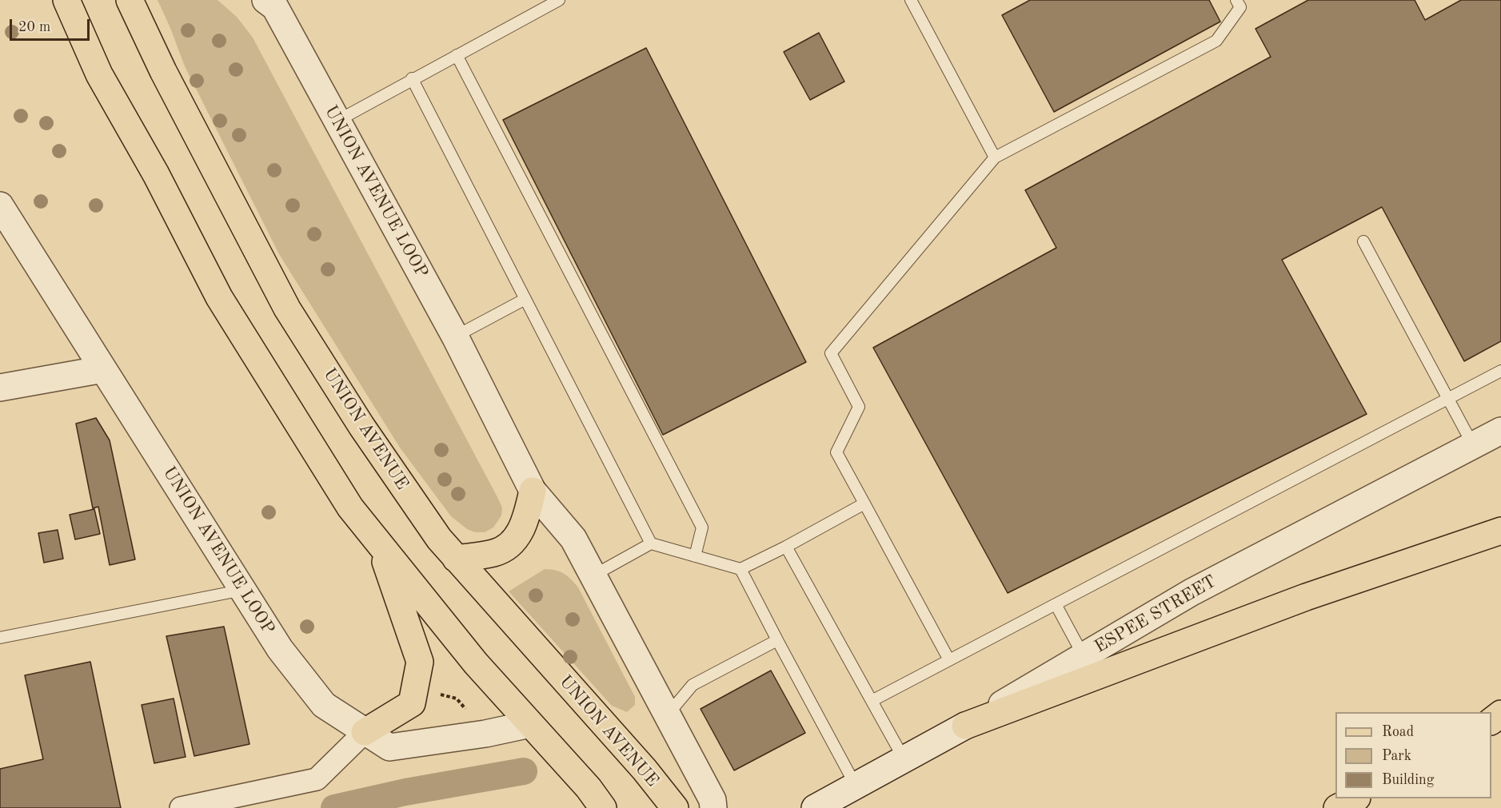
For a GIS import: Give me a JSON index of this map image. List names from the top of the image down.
{
  "streets": {
    "main road": ["UNION AVENUE"],
    "street": ["UNION AVENUE LOOP", "ESPEE STREET"]
  },
  "legend": ["Road", "Park", "Building"],
  "scale_bar": "20 m"
}
